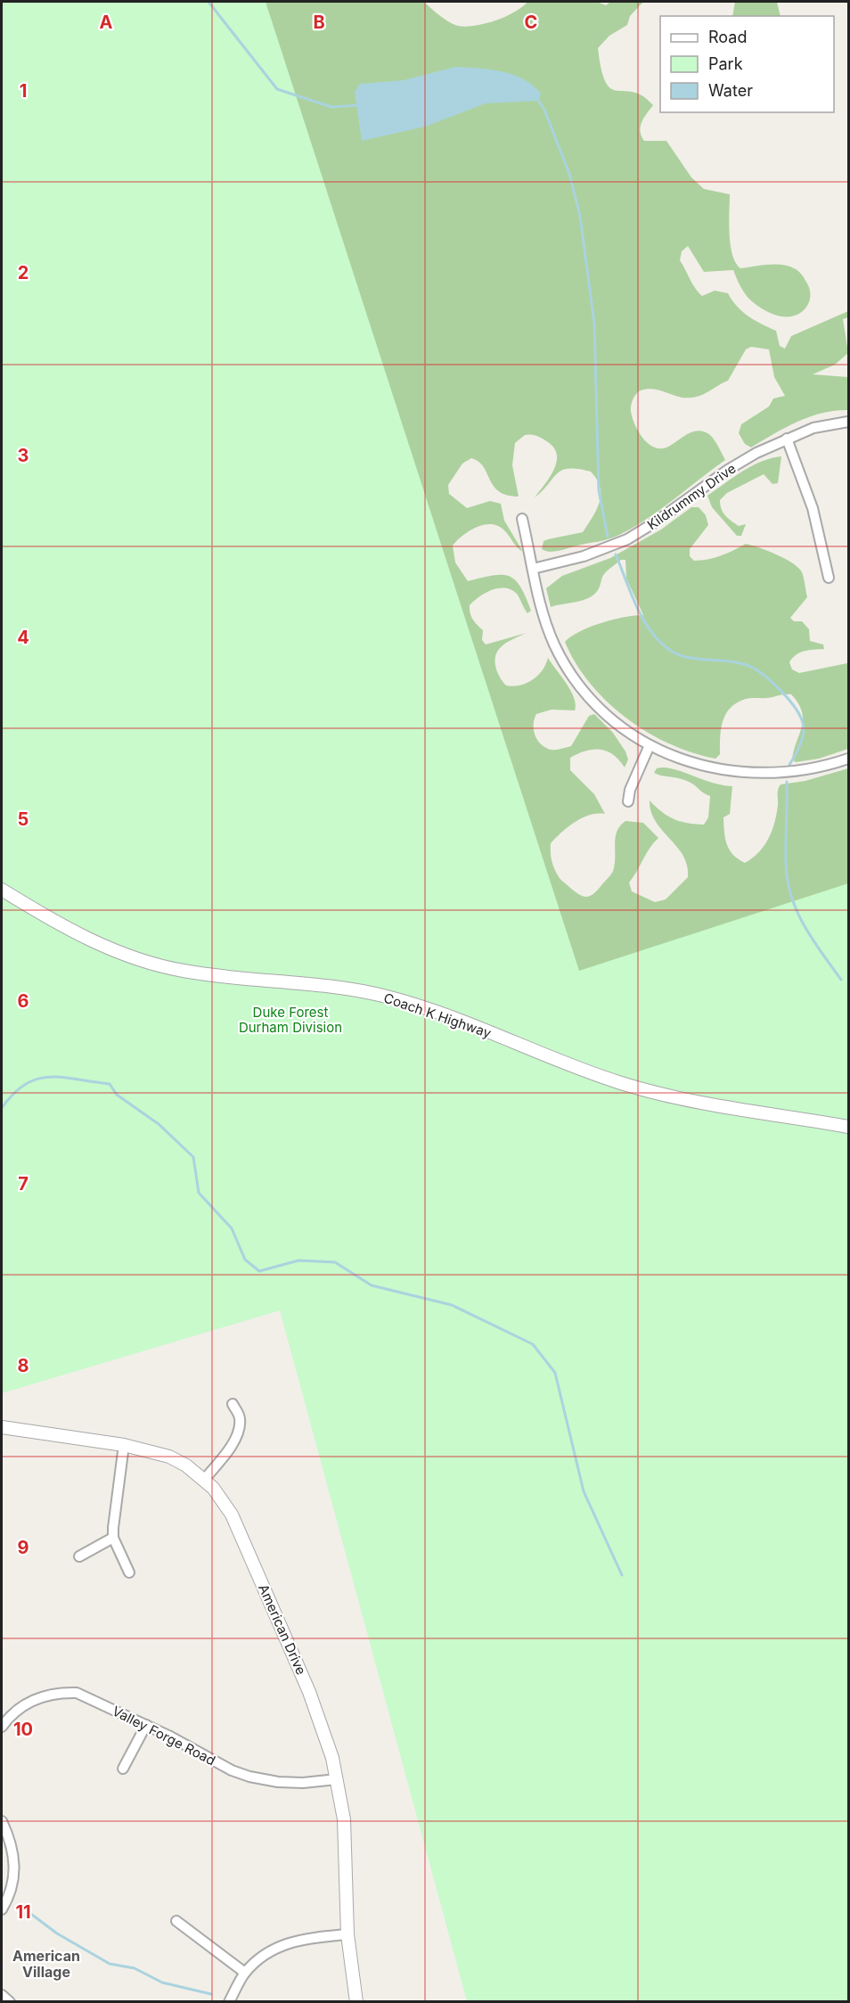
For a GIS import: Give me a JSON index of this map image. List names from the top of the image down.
{
  "streets": {
    "street": [
      "Kildrummy Drive",
      "Coach K Highway",
      "American Drive",
      "Valley Forge Road"
    ]
  },
  "crossings": [
    ["American Drive", "Valley Forge Road"]
  ],
  "districts": ["American Village"],
  "parks": ["Duke Forest Durham Division"],
  "legend": ["Road", "Park", "Water"],
  "grid": {
    "columns": ["A", "B", "C"],
    "rows": [
      "1",
      "2",
      "3",
      "4",
      "5",
      "6",
      "7",
      "8",
      "9",
      "10",
      "11"
    ]
  }
}
